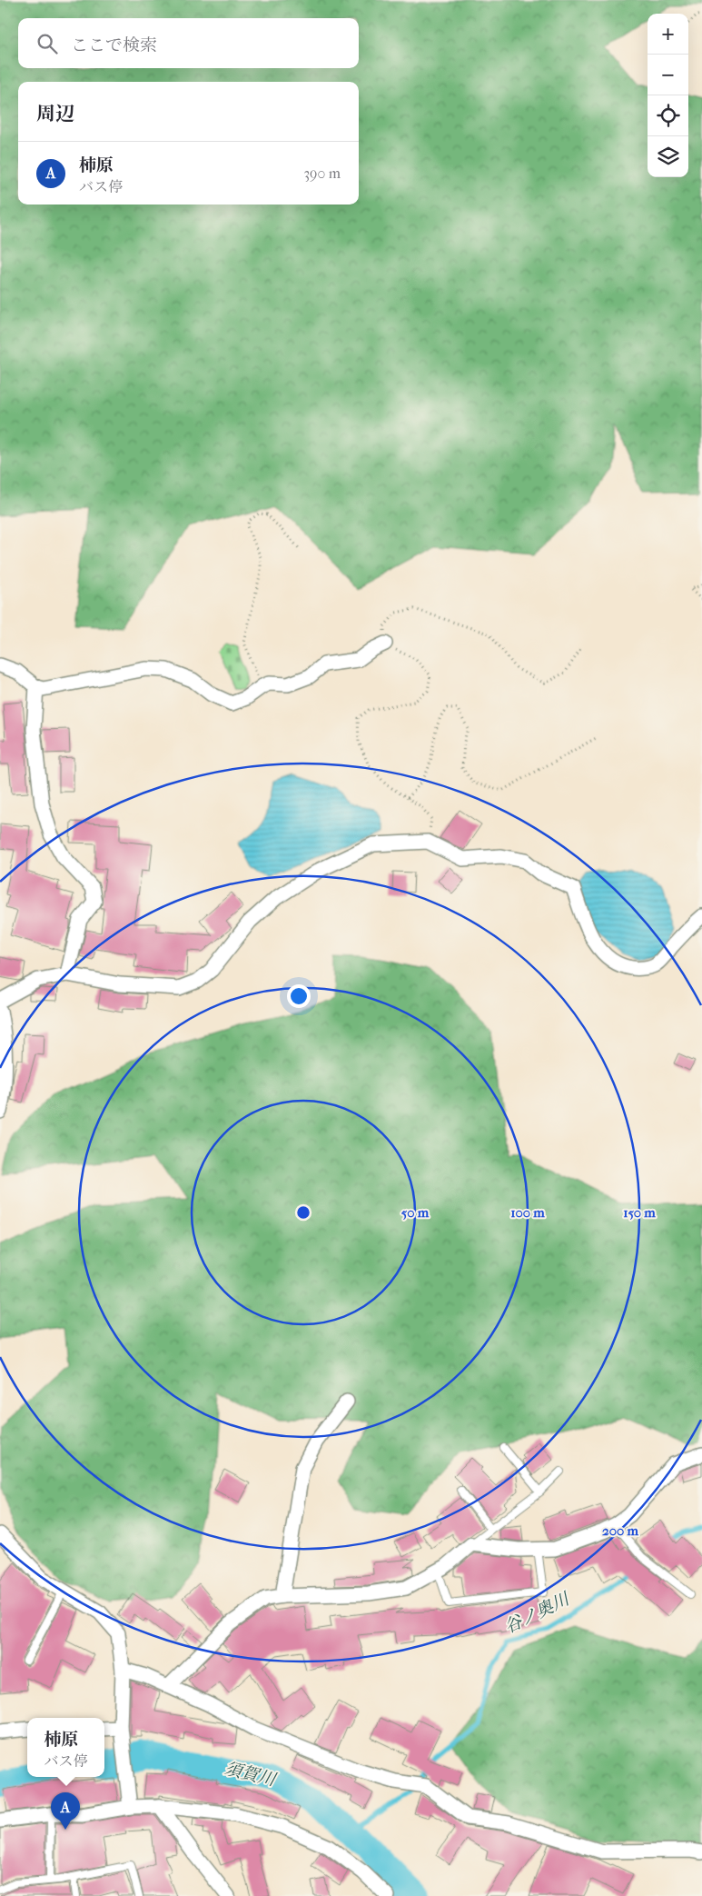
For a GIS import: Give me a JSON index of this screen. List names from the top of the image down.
{
  "water": ["谷ノ奥川", "須賀川"],
  "page": {
    "map_buttons": ["+", "−"],
    "search": "ここで検索",
    "heading": "周辺",
    "list": [
      {
        "mark": "A",
        "name": "柿原",
        "note": "バス停",
        "value": "390 m"
      }
    ],
    "popup": ["柿原", "バス停"],
    "pins": "A"
  },
  "rings": [
    "50 m",
    "100 m",
    "150 m",
    "200 m"
  ]
}
